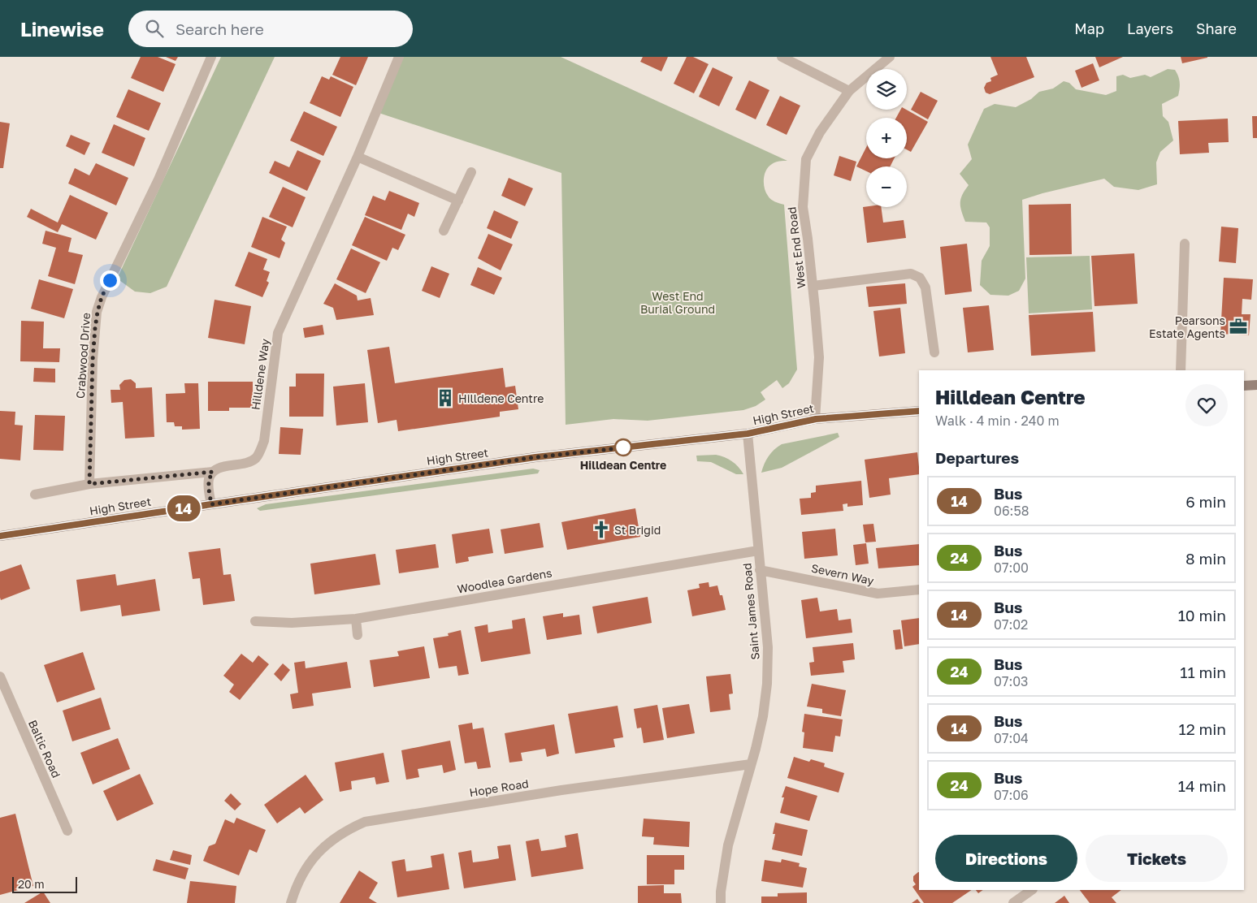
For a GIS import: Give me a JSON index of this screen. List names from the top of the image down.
{
  "streets": {
    "main road": ["High Street"],
    "street": [
      "West End Road",
      "Crabwood Drive",
      "Hilldene Way",
      "Severn Way",
      "Woodlea Gardens",
      "Saint James Road",
      "Baltic Road",
      "Hope Road"
    ]
  },
  "crossings": [
    ["West End Road", "High Street"],
    ["High Street", "Saint James Road"],
    ["Severn Way", "Saint James Road"],
    ["Woodlea Gardens", "Saint James Road"],
    ["Saint James Road", "Hope Road"]
  ],
  "parks": ["West End Burial Ground"],
  "places": {
    "office": ["Pearsons Estate Agents"],
    "building": ["Hilldene Centre"],
    "other": ["Hilldean Centre"],
    "church": ["St Brigid"]
  },
  "lines": ["bus line 14"],
  "scale_bar": "20 m",
  "page": {
    "header": "Linewise",
    "search": "Search here",
    "nav": ["Map", "Layers", "Share"],
    "on_map": "14",
    "map_buttons": ["+", "−"],
    "heading": [
      ["Hilldean Centre", "Walk · 4 min · 240 m"],
      "Departures"
    ],
    "list": [
      {
        "mark": "14",
        "name": "Bus",
        "note": "06:58",
        "value": "6 min"
      },
      {
        "mark": "24",
        "name": "Bus",
        "note": "07:00",
        "value": "8 min"
      },
      {
        "mark": "14",
        "name": "Bus",
        "note": "07:02",
        "value": "10 min"
      },
      {
        "mark": "24",
        "name": "Bus",
        "note": "07:03",
        "value": "11 min"
      },
      {
        "mark": "14",
        "name": "Bus",
        "note": "07:04",
        "value": "12 min"
      },
      {
        "mark": "24",
        "name": "Bus",
        "note": "07:06",
        "value": "14 min"
      }
    ],
    "buttons": ["Directions", "Tickets"],
    "scale": "20 m"
  }
}
